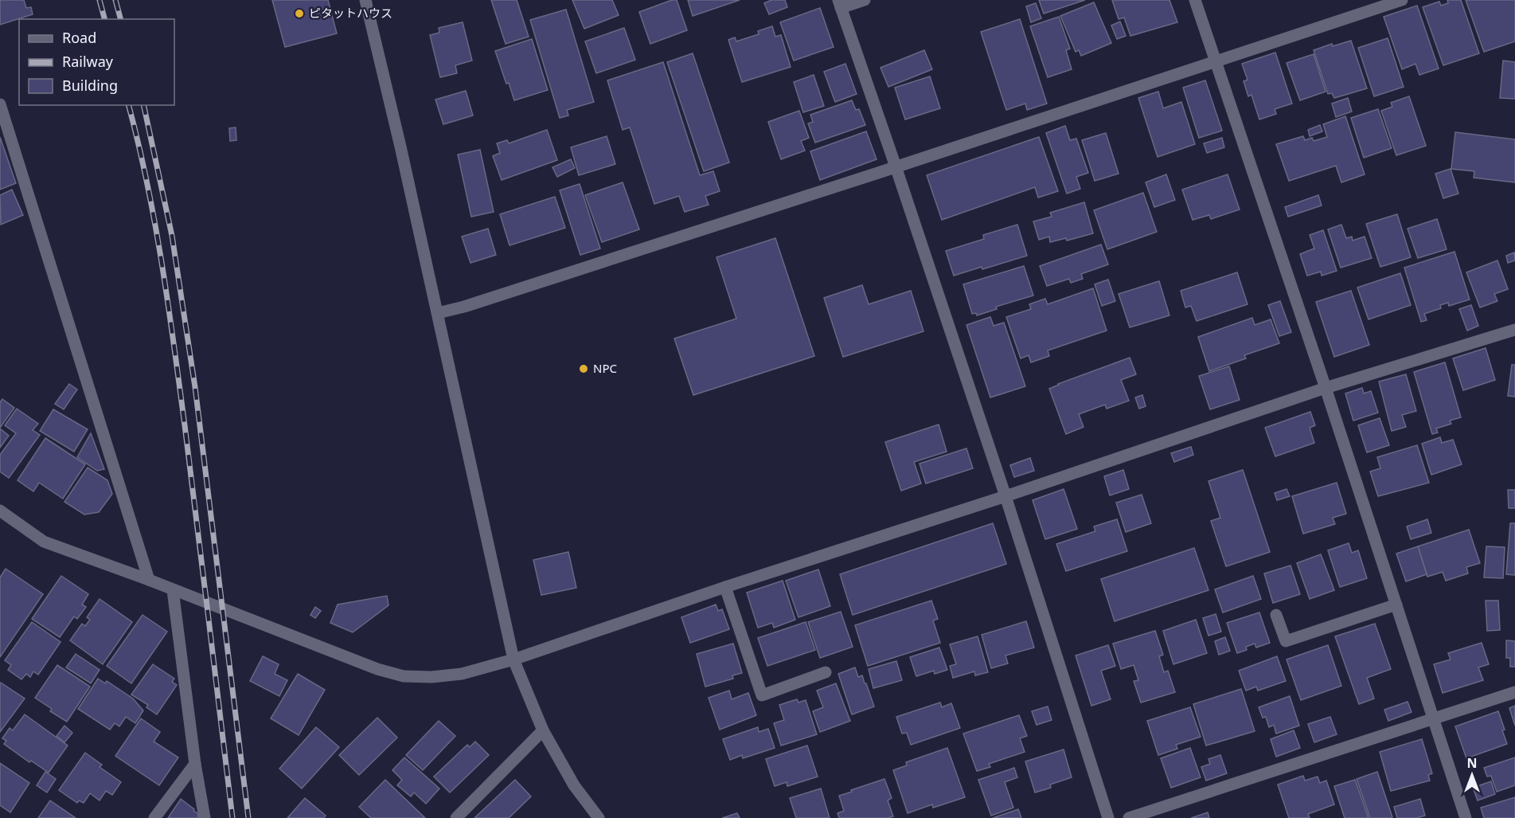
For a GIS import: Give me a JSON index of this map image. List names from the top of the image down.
{
  "places": ["ピタットハウス", "NPC"],
  "legend": ["Road", "Railway", "Building"],
  "north": "top"
}
